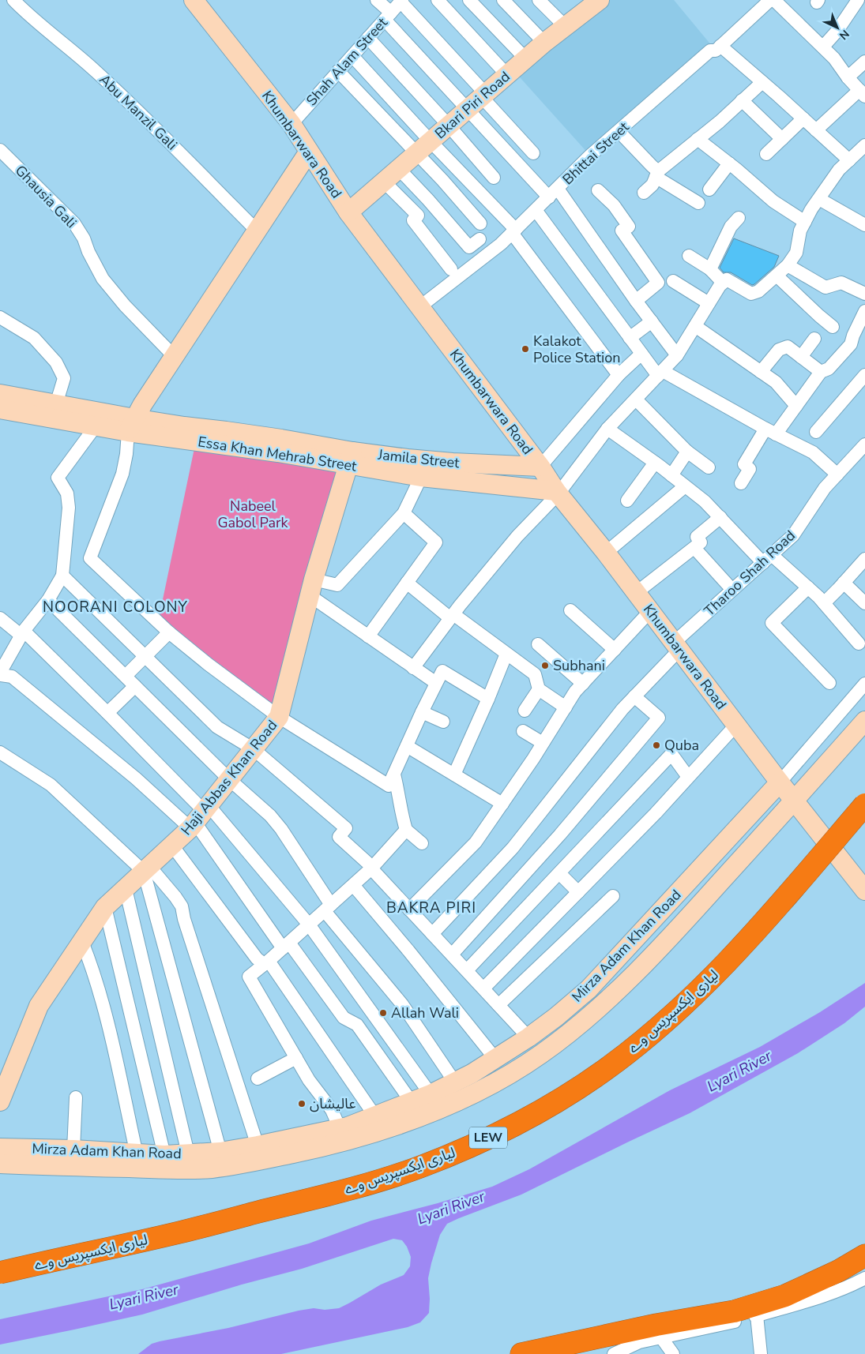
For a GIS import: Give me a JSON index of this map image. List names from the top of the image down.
{
  "streets": {
    "highway": ["لیاری ایکسپریس وے", "LEW"],
    "main road": [
      "Bkari Piri Road",
      "Khumbarwara Road",
      "Essa Khan Mehrab Street",
      "Jamila Street",
      "Haji Abbas Khan Road",
      "Mirza Adam Khan Road"
    ],
    "street": [
      "Shah Alam Street",
      "Abu Manzil Gali",
      "Bhittai Street",
      "Ghausia Gali",
      "Tharoo Shah Road"
    ]
  },
  "crossings": [
    ["Shah Alam Street", "Khumbarwara Road"],
    ["Bkari Piri Road", "Khumbarwara Road"],
    ["Khumbarwara Road", "Bhittai Street"],
    ["Khumbarwara Road", "Essa Khan Mehrab Street"],
    ["Khumbarwara Road", "Jamila Street"],
    ["Khumbarwara Road", "Tharoo Shah Road"],
    ["Khumbarwara Road", "Mirza Adam Khan Road"],
    ["Essa Khan Mehrab Street", "Jamila Street"],
    ["Essa Khan Mehrab Street", "Haji Abbas Khan Road"],
    ["Jamila Street", "Haji Abbas Khan Road"]
  ],
  "districts": ["NOORANI COLONY", "BAKRA PIRI"],
  "water": ["Lyari River"],
  "parks": ["Nabeel Gabol Park"],
  "places": [
    "Kalakot Police Station",
    "Subhani",
    "Quba",
    "Allah Wali",
    "عالیشان"
  ],
  "north": "bottom right"
}
